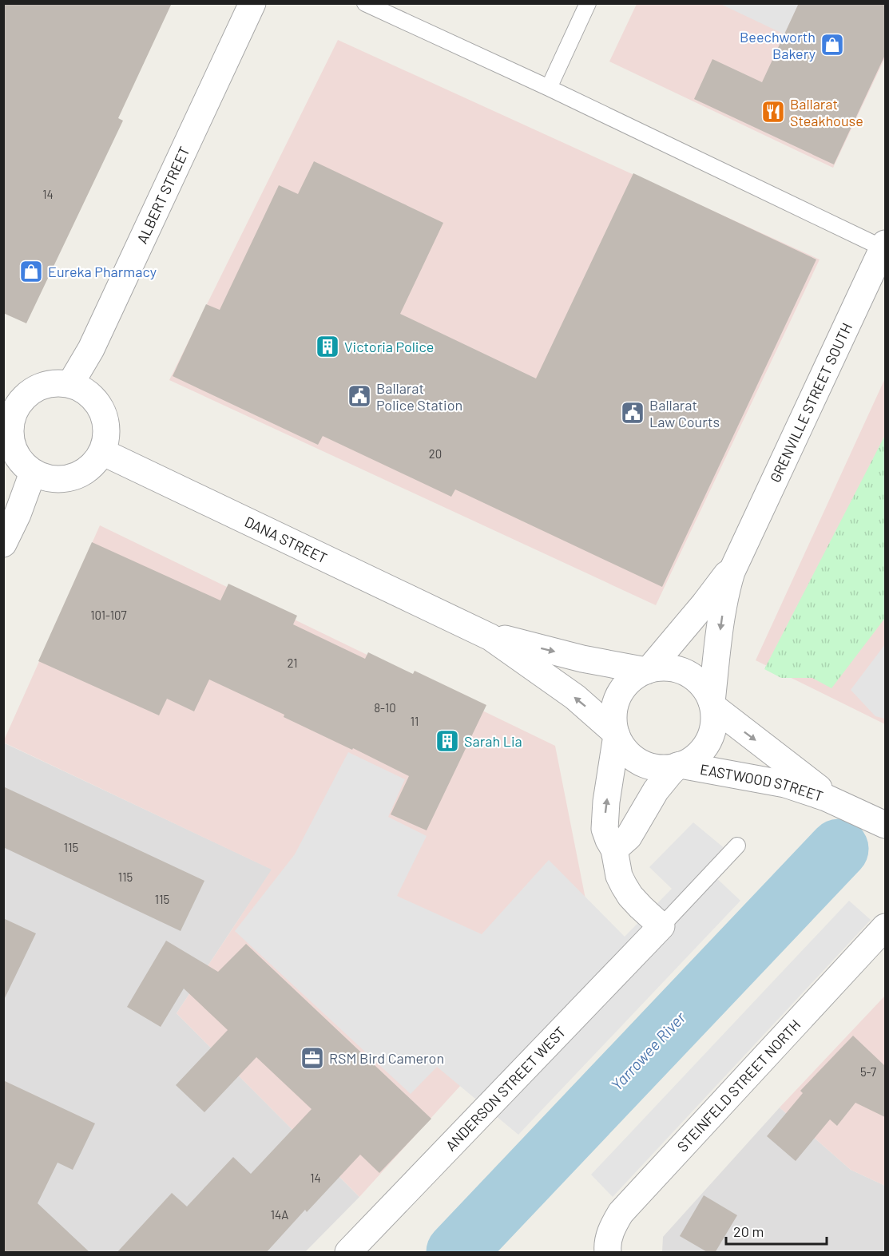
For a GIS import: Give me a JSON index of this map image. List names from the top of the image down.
{
  "streets": {
    "street": [
      "ALBERT STREET",
      "GRENVILLE STREET SOUTH",
      "DANA STREET",
      "EASTWOOD STREET",
      "STEINFELD STREET NORTH",
      "ANDERSON STREET WEST"
    ]
  },
  "crossings": [
    ["ALBERT STREET", "DANA STREET"],
    ["GRENVILLE STREET SOUTH", "DANA STREET"],
    ["GRENVILLE STREET SOUTH", "EASTWOOD STREET"],
    ["DANA STREET", "EASTWOOD STREET"]
  ],
  "water": ["Yarrowee River"],
  "places": {
    "shop": ["Beechworth Bakery", "Eureka Pharmacy"],
    "restaurant": ["Ballarat Steakhouse"],
    "building": ["Victoria Police", "Sarah Lia"],
    "public building": ["Ballarat Police Station", "Ballarat Law Courts"],
    "office": ["RSM Bird Cameron"]
  },
  "house_numbers": [
    "14",
    "20",
    "101-107",
    "21",
    "8-10",
    "11",
    "115",
    "115",
    "115",
    "5-7",
    "14",
    "14A"
  ],
  "scale_bar": "20 m"
}
